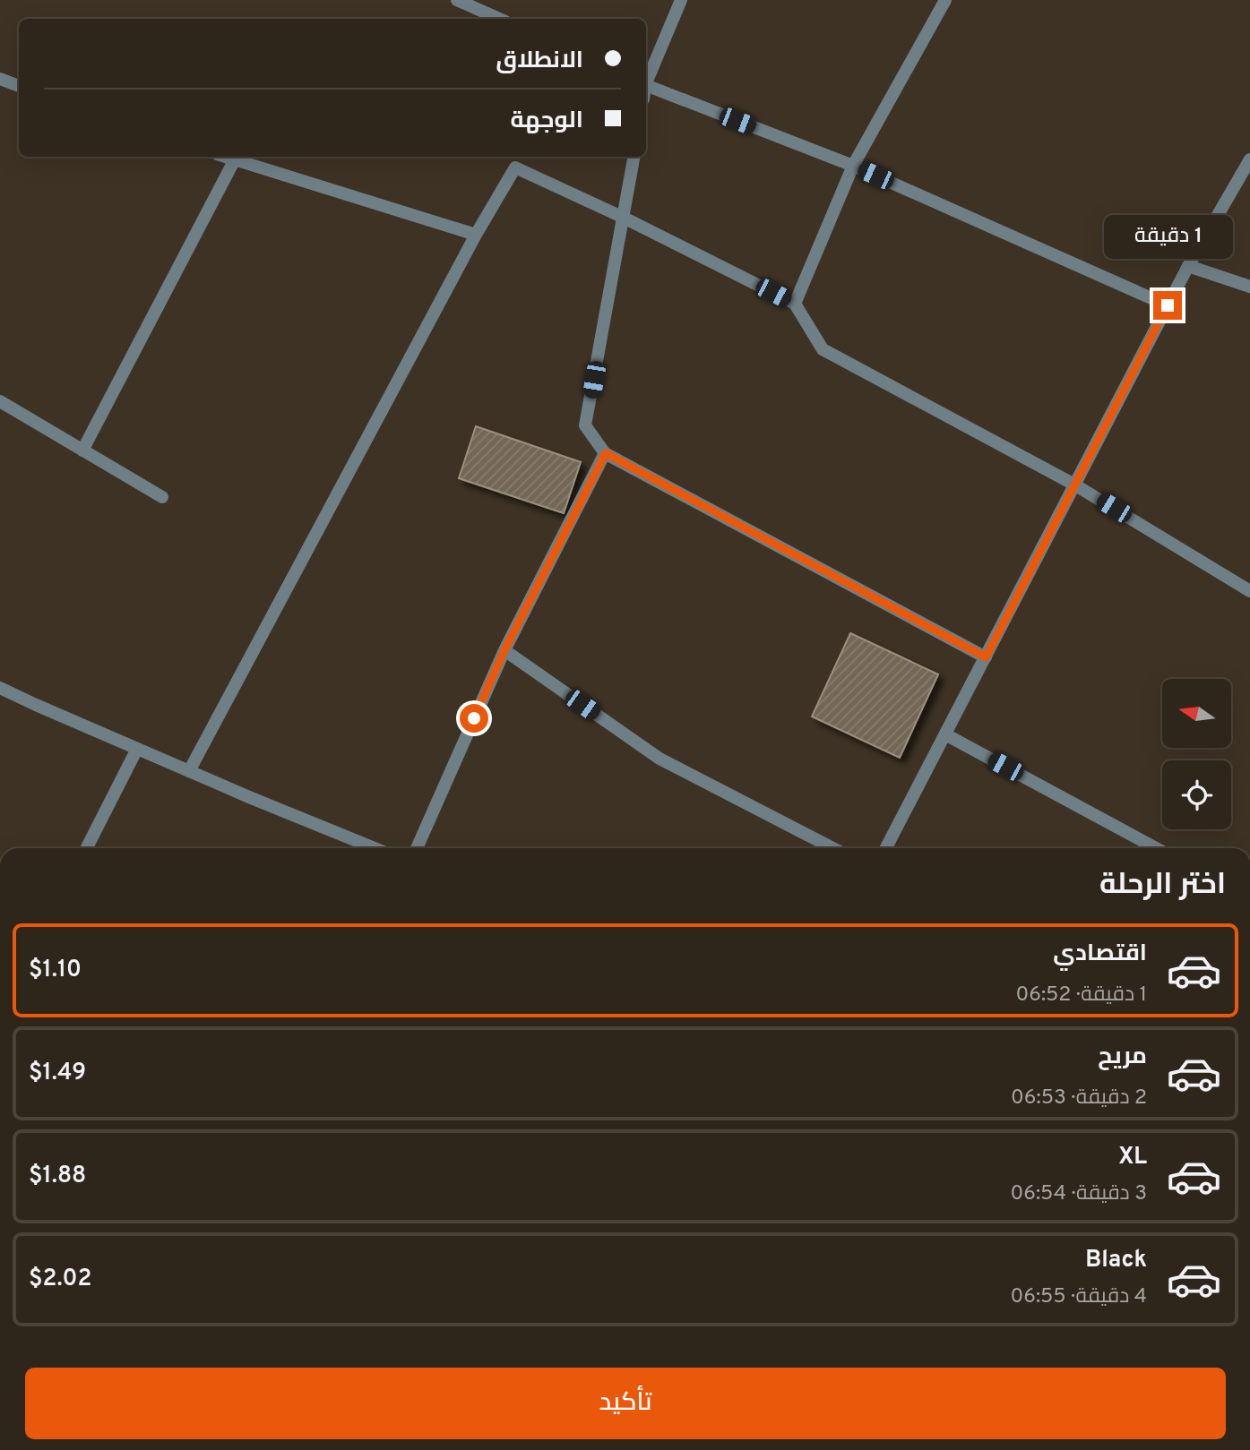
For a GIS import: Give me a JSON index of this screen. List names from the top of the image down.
{
  "north": "left",
  "page": {
    "banner": ["الانطلاق", "الوجهة"],
    "bubble": "1 دقيقة",
    "heading": "اختر الرحلة",
    "list": [
      {
        "name": "اقتصادي",
        "note": "1 دقيقة · 06:52",
        "value": "$1.10"
      },
      {
        "name": "مريح",
        "note": "2 دقيقة · 06:53",
        "value": "$1.49"
      },
      {
        "name": "XL",
        "note": "3 دقيقة · 06:54",
        "value": "$1.88"
      },
      {
        "name": "Black",
        "note": "4 دقيقة · 06:55",
        "value": "$2.02"
      }
    ],
    "buttons": "تأكيد"
  }
}
